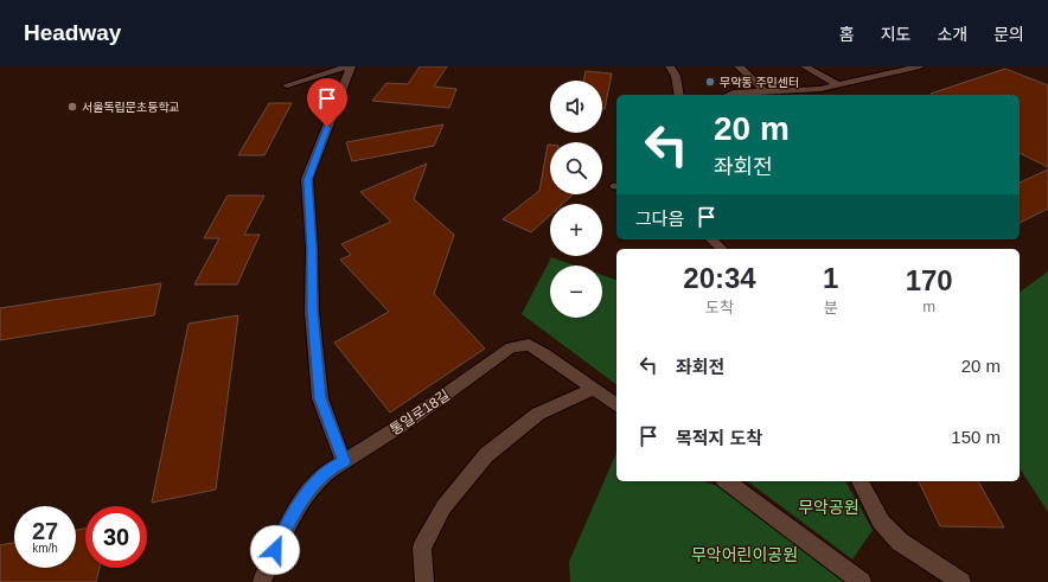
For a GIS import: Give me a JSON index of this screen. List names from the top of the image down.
{
  "streets": {
    "street": ["통일로18길"]
  },
  "parks": ["무악공원", "무악어린이공원"],
  "places": ["무악동 주민센터", "서울독립문초등학교"],
  "page": {
    "header": "Headway",
    "nav": [
      "홈",
      "지도",
      "소개",
      "문의"
    ],
    "map_buttons": ["+", "−"],
    "turn": ["20 m", "좌회전"],
    "then": "그다음",
    "eta": [
      "20:34",
      "도착",
      "1",
      "분",
      "170",
      "m"
    ],
    "list": [
      {
        "name": "좌회전",
        "value": "20 m"
      },
      {
        "name": "목적지 도착",
        "value": "150 m"
      }
    ],
    "speed": "27 km/h",
    "limit": "30"
  }
}
